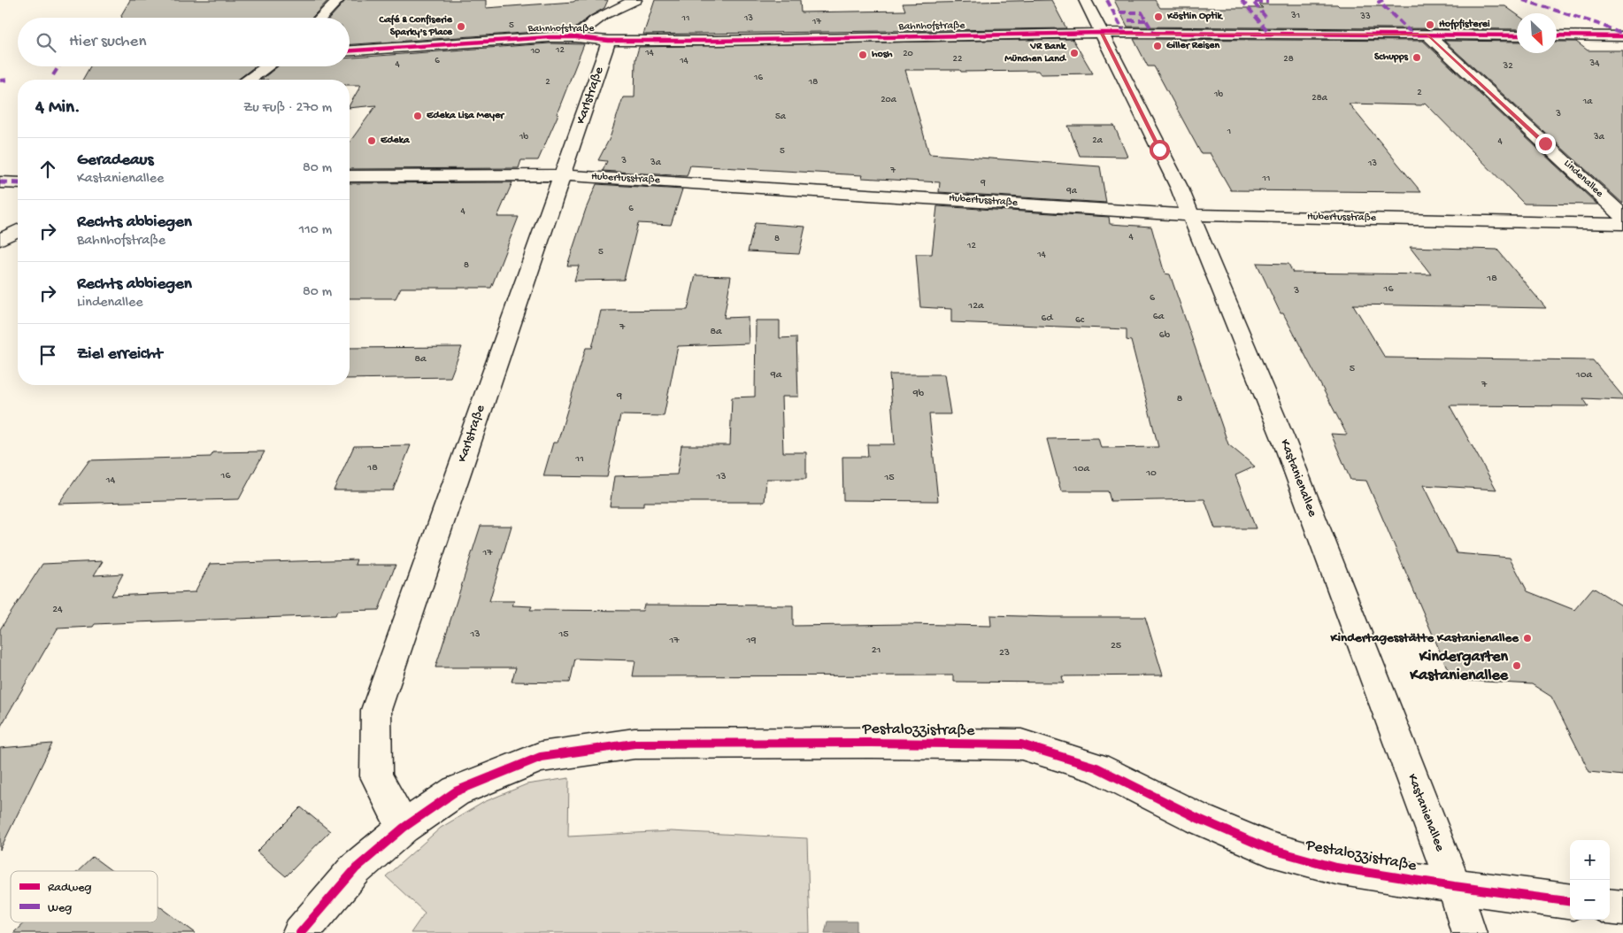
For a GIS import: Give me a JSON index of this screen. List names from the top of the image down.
{
  "streets": {
    "street": [
      "Bahnhofstraße",
      "Karlstraße",
      "Hubertusstraße",
      "Lindenallee",
      "Kastanienallee",
      "Pestalozzistraße"
    ]
  },
  "crossings": [
    ["Bahnhofstraße", "Karlstraße"],
    ["Bahnhofstraße", "Lindenallee"],
    ["Bahnhofstraße", "Kastanienallee"],
    ["Karlstraße", "Hubertusstraße"],
    ["Karlstraße", "Pestalozzistraße"],
    ["Hubertusstraße", "Kastanienallee"],
    ["Kastanienallee", "Pestalozzistraße"]
  ],
  "places": [
    "Köstlin Optik",
    "Hofpfisterei",
    "Café & Confiserie Sparky's Place",
    "Giller Reisen",
    "VR Bank München Land",
    "hosh",
    "Schupps",
    "Edeka Lisa Meyer",
    "Edeka",
    "Kindertagesstätte Kastanienallee",
    "Kindergarten Kastanienallee"
  ],
  "house_numbers": [
    "31",
    "33",
    "11",
    "13",
    "17",
    "5",
    "12",
    "10",
    "14",
    "20",
    "22",
    "28",
    "6",
    "14",
    "34",
    "4",
    "32",
    "16",
    "2",
    "18",
    "2",
    "1b",
    "28a",
    "20a",
    "1a",
    "3",
    "5a",
    "1",
    "1b",
    "3a",
    "2a",
    "4",
    "5",
    "3",
    "3a",
    "13",
    "7",
    "11",
    "9",
    "9a",
    "6",
    "4",
    "4",
    "8",
    "12",
    "5",
    "14",
    "8",
    "18",
    "16",
    "3",
    "6",
    "12a",
    "6a",
    "6d",
    "6c",
    "7",
    "8a",
    "6b",
    "8a",
    "5",
    "9a",
    "10a",
    "7",
    "9b",
    "9",
    "8",
    "11",
    "18",
    "10a",
    "10",
    "16",
    "13",
    "15",
    "14",
    "17",
    "24",
    "13",
    "15",
    "17",
    "19",
    "25",
    "21",
    "23"
  ],
  "legend": ["Radweg", "Weg"],
  "north": "bottom right",
  "page": {
    "search": "Hier suchen",
    "heading": ["4 Min.", "Zu Fuß · 270 m"],
    "list": [
      ["Geradeaus", "Kastanienallee", "80 m"],
      ["Rechts abbiegen", "Bahnhofstraße", "110 m"],
      ["Rechts abbiegen", "Lindenallee", "80 m"],
      "Ziel erreicht"
    ],
    "map_buttons": ["+", "−"]
  }
}
